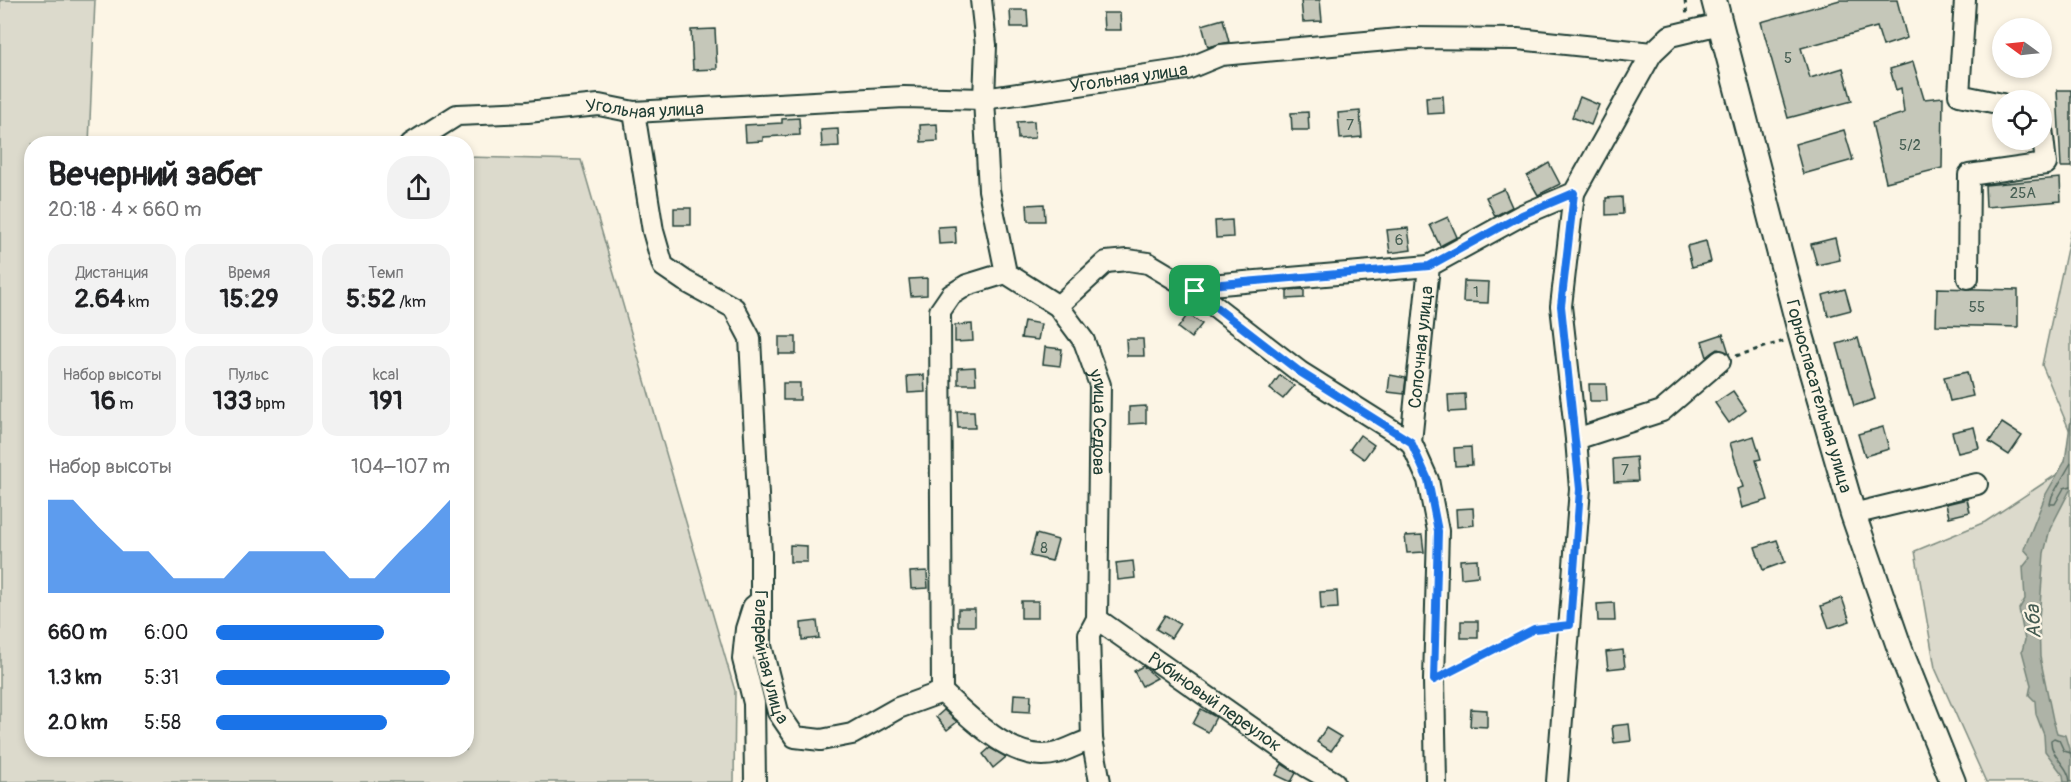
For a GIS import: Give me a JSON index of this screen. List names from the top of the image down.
{
  "streets": {
    "main road": ["Горноспасательная улица"],
    "street": [
      "Угольная улица",
      "Сопочная улица",
      "улица Седова",
      "Галерейная улица",
      "Рубиновый переулок"
    ]
  },
  "crossings": [
    ["Угольная улица", "Галерейная улица"],
    ["улица Седова", "Рубиновый переулок"]
  ],
  "water": ["Аба"],
  "house_numbers": [
    "5",
    "7",
    "5/2",
    "25А",
    "6",
    "1",
    "55",
    "7",
    "8"
  ],
  "north": "left",
  "page": {
    "heading": ["Вечерний забег", "20:18 · 4 × 660 m"],
    "stats": [
      ["Дистанция", "2.64 km"],
      ["Время", "15:29"],
      ["Темп", "5:52 /km"],
      ["Набор высоты", "16 m"],
      ["Пульс", "133 bpm"],
      ["kcal", "191"]
    ],
    "chart": ["Набор высоты", "104–107 m"],
    "list": [
      {
        "name": "660 m",
        "note": "6:00"
      },
      {
        "name": "1.3 km",
        "note": "5:31"
      },
      {
        "name": "2.0 km",
        "note": "5:58"
      }
    ]
  }
}
